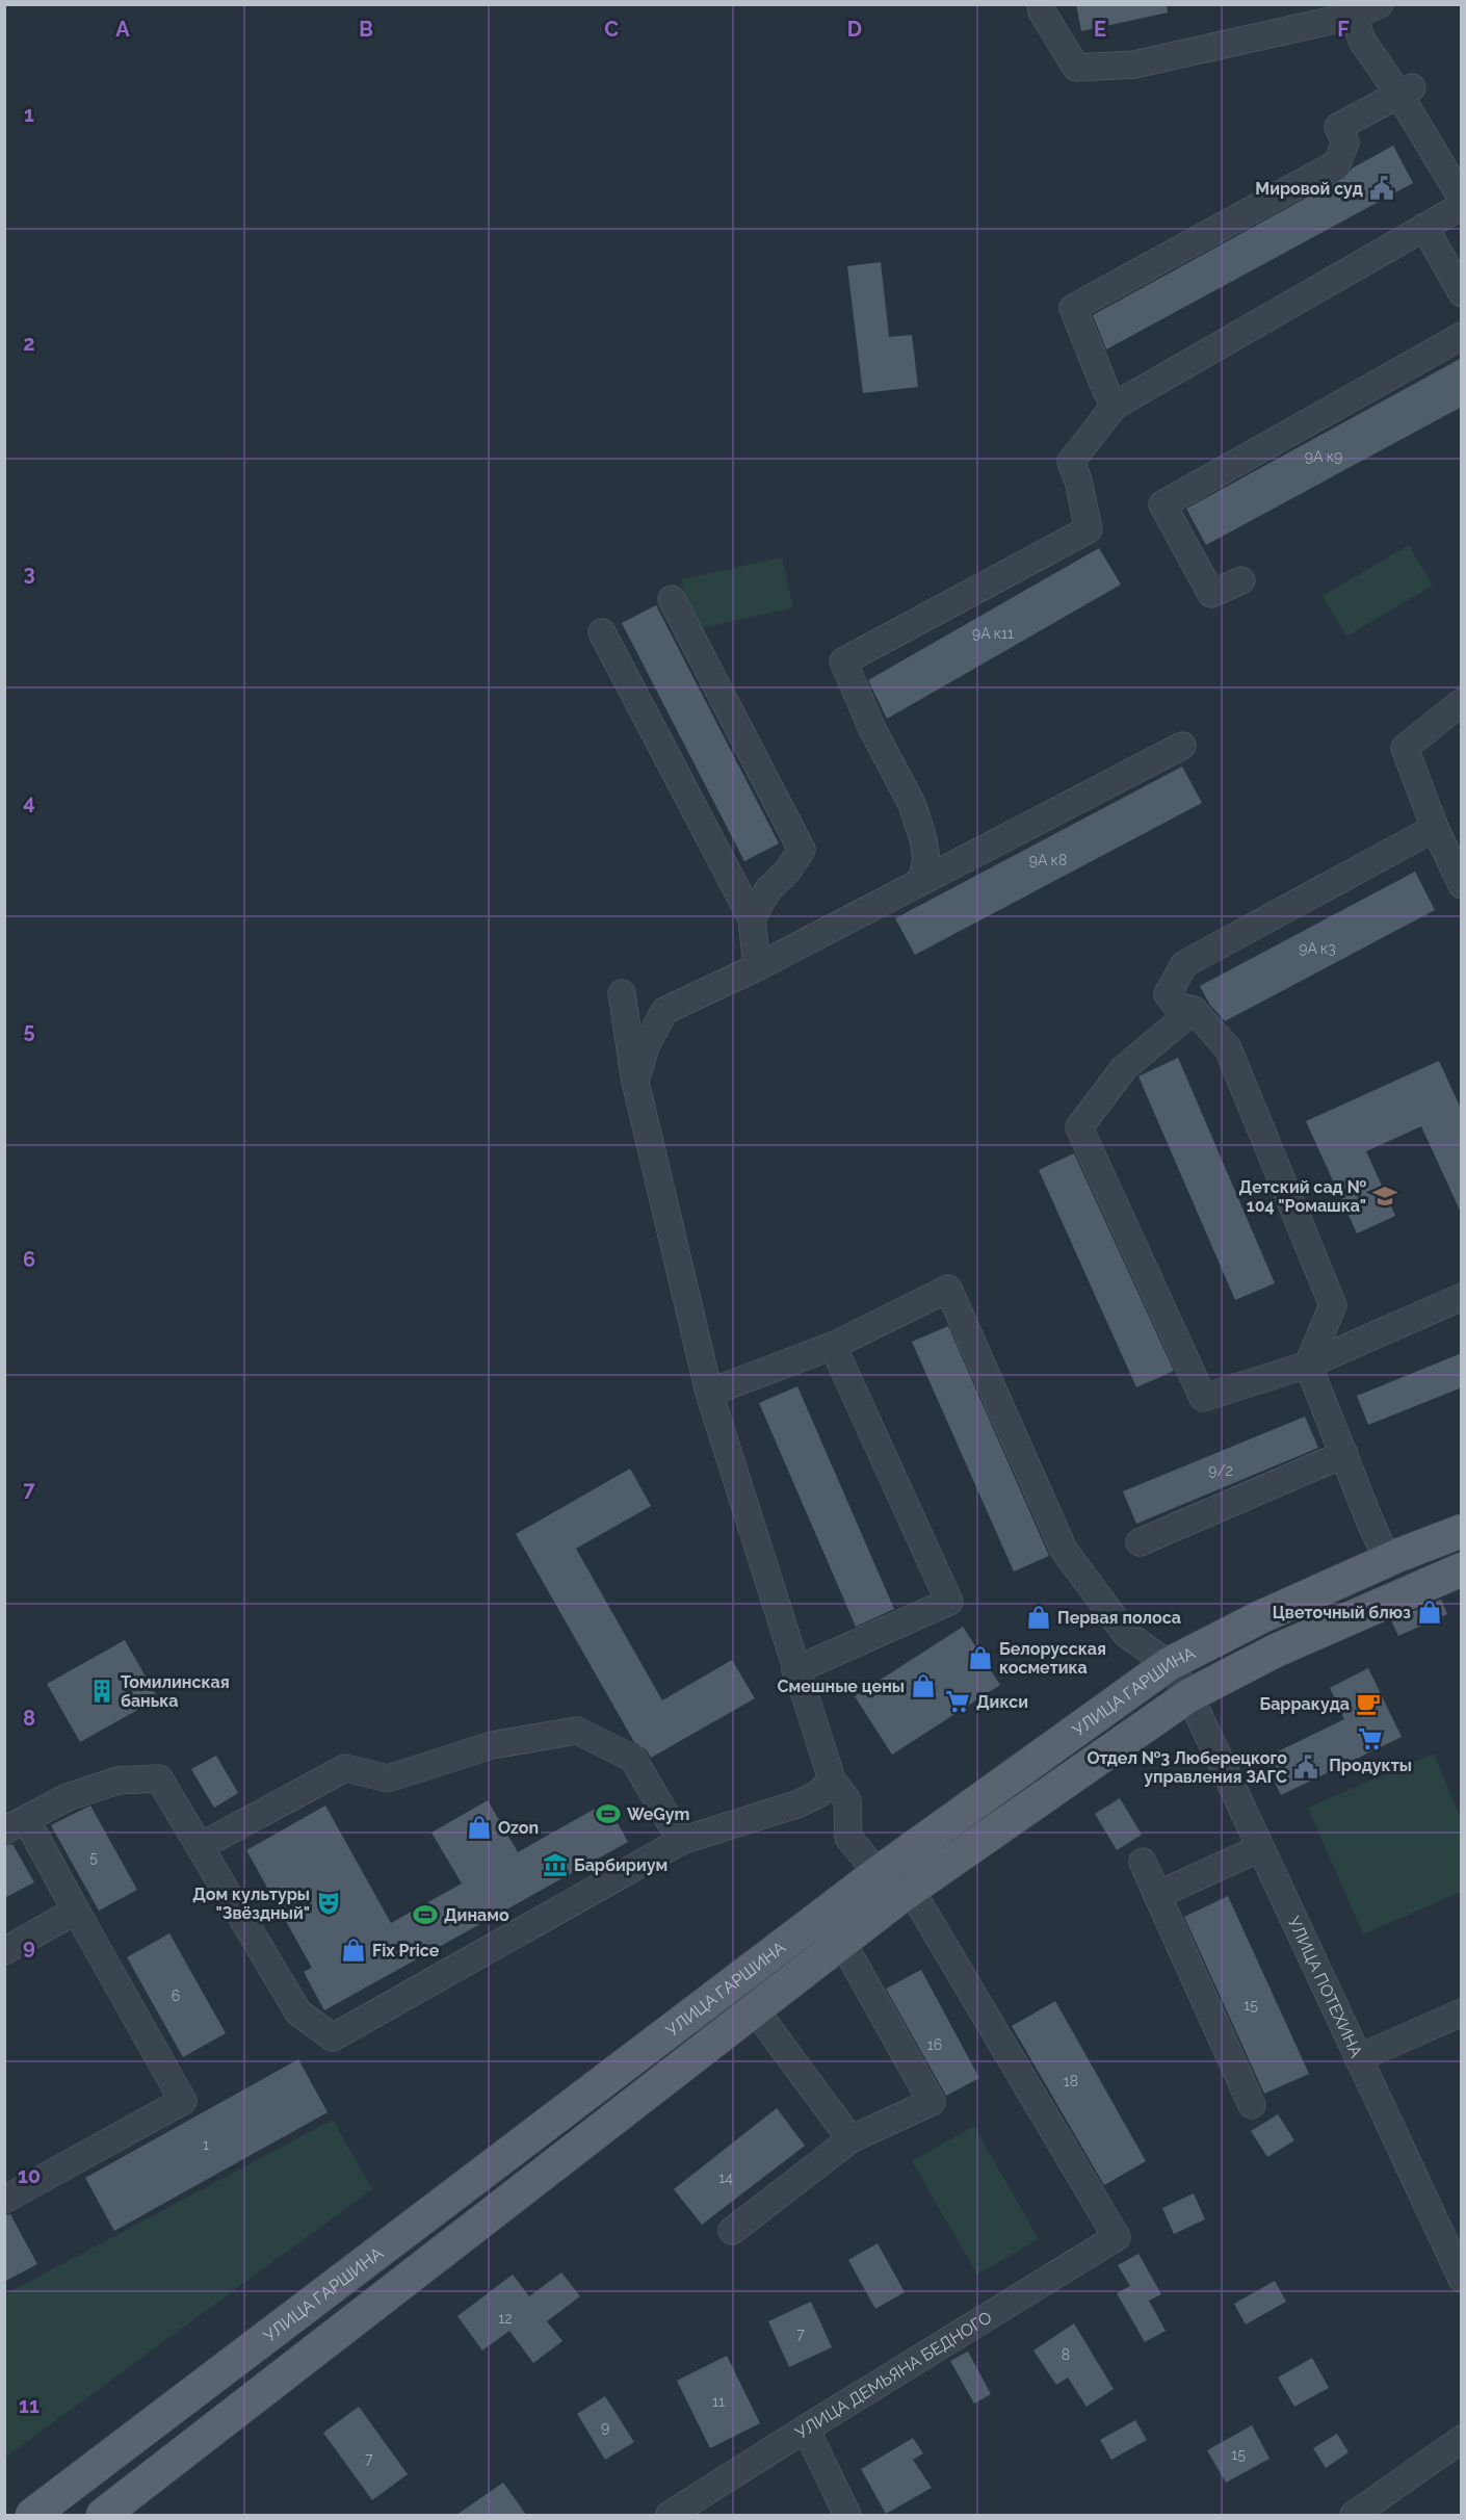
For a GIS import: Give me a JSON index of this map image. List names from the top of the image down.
{
  "streets": {
    "main road": ["УЛИЦА ГАРШИНА"],
    "street": ["УЛИЦА ПОТЕХИНА", "УЛИЦА ДЕМЬЯНА БЕДНОГО"]
  },
  "crossings": [
    ["УЛИЦА ГАРШИНА", "УЛИЦА ПОТЕХИНА"],
    ["УЛИЦА ГАРШИНА", "УЛИЦА ДЕМЬЯНА БЕДНОГО"]
  ],
  "places": {
    "public building": ["Мировой суд", "Отдел №3 Люберецкого управления ЗАГС"],
    "school or university": ["Детский сад № 104 \"Ромашка\""],
    "shop": [
      "Цветочный блюз",
      "Первая полоса",
      "Белорусская косметика",
      "Смешные цены",
      "Ozon",
      "Fix Price"
    ],
    "building": ["Томилинская банька"],
    "supermarket": ["Дикси", "Продукты"],
    "cafe": ["Барракуда"],
    "sports": ["WeGym", "Динамо"],
    "museum": ["Барбириум"],
    "theatre": ["Дом культуры \"Звёздный\""]
  },
  "house_numbers": [
    "9А к9",
    "9А к11",
    "9А к8",
    "9А к3",
    "9/2",
    "5",
    "6",
    "15",
    "16",
    "18",
    "1",
    "14",
    "12",
    "7",
    "8",
    "11",
    "9",
    "15",
    "7"
  ],
  "grid": {
    "columns": [
      "A",
      "B",
      "C",
      "D",
      "E",
      "F"
    ],
    "rows": [
      "1",
      "2",
      "3",
      "4",
      "5",
      "6",
      "7",
      "8",
      "9",
      "10",
      "11"
    ]
  }
}
